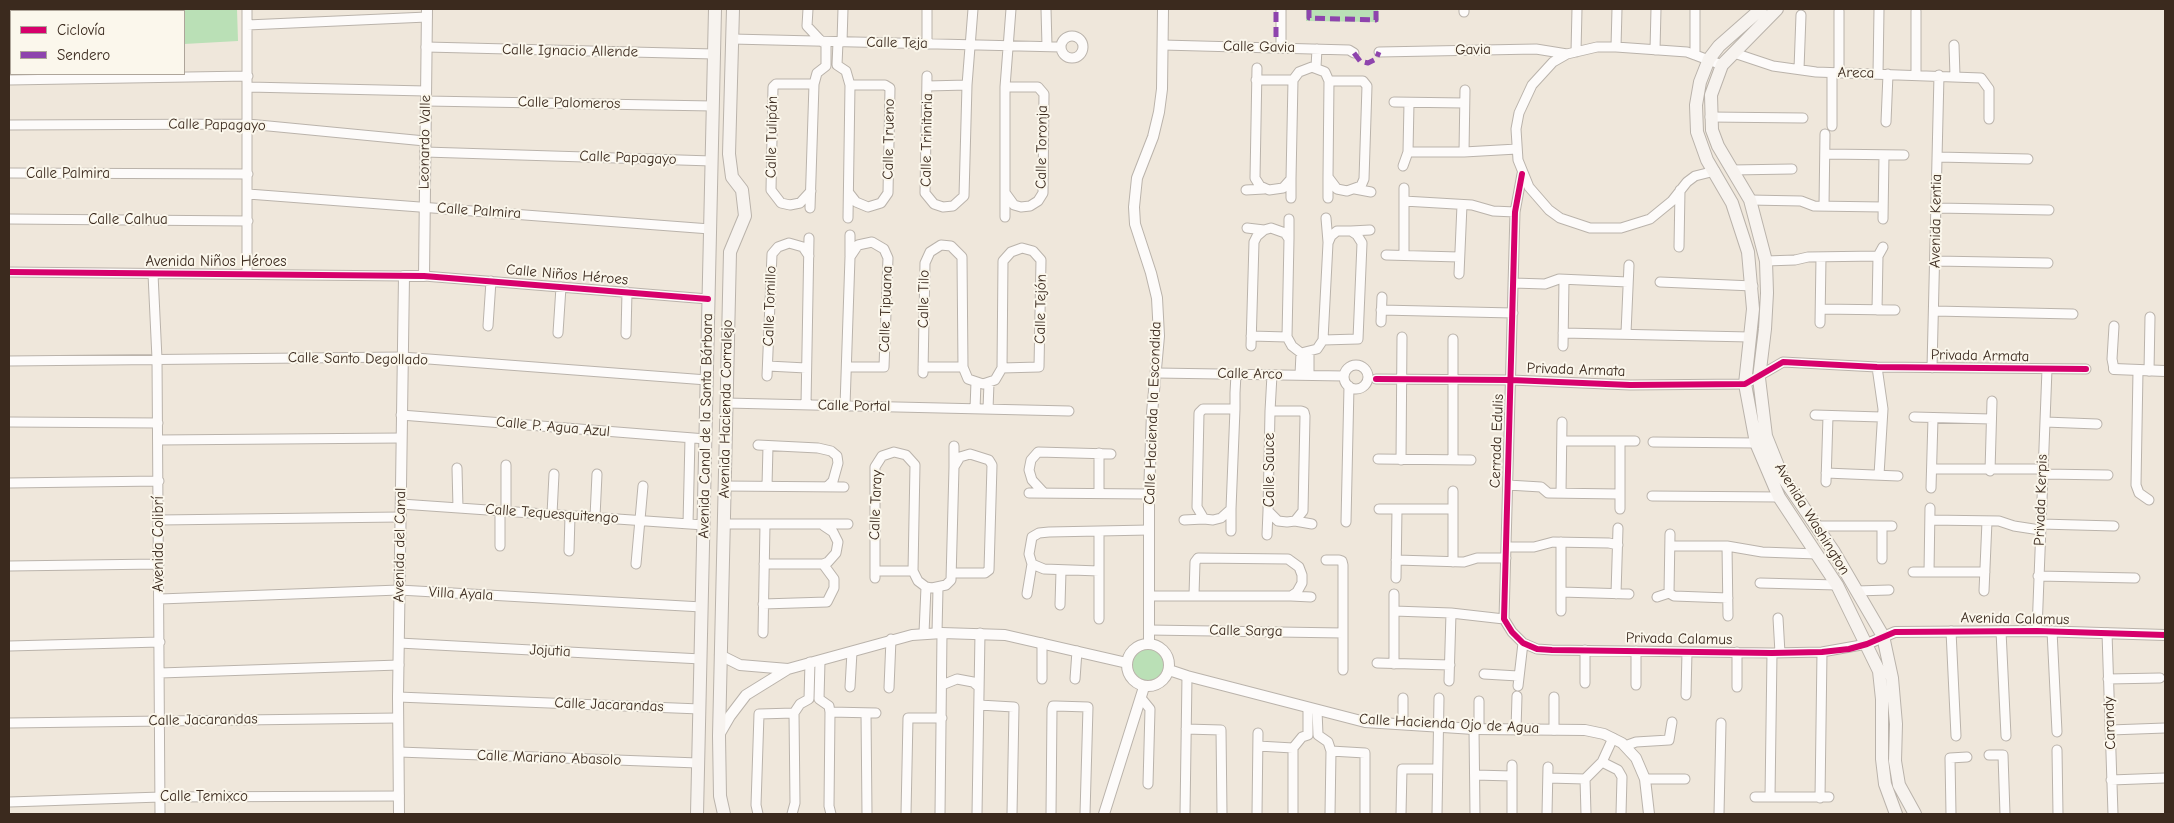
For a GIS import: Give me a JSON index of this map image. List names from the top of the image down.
{
  "streets": {
    "main road": ["Avenida Hacienda Corralejo", "Avenida Canal de la Santa Bárbara", "Avenida Washington"],
    "street": [
      "Calle Teja",
      "Calle Gavia",
      "Gavia",
      "Calle Ignacio Allende",
      "Areca",
      "Calle Palomeros",
      "Calle Papagayo",
      "Calle Tulipán",
      "Calle Trueno",
      "Calle Trinitaria",
      "Leonardo Valle",
      "Calle Toronja",
      "Calle Palmira",
      "Calle Calhua",
      "Avenida Kentia",
      "Avenida Niños Héroes",
      "Calle Niños Héroes",
      "Calle Tilo",
      "Calle Tomillo",
      "Calle Tipuana",
      "Calle Tejón",
      "Privada Armata",
      "Calle Santo Degollado",
      "Calle Arco",
      "Calle Portal",
      "Calle Hacienda la Escondida",
      "Calle P. Agua Azul",
      "Cerrada Edulis",
      "Calle Sauce",
      "Privada Kerpis",
      "Calle Taray",
      "Calle Tequesquitengo",
      "Avenida Colibrí",
      "Avenida del Canal",
      "Villa Ayala",
      "Avenida Calamus",
      "Calle Sarga",
      "Privada Calamus",
      "Jojutia",
      "Calle Jacarandas",
      "Carandy",
      "Calle Hacienda Ojo de Agua",
      "Calle Mariano Abasolo",
      "Calle Temixco"
    ]
  },
  "crossings": [
    ["Calle Teja", "Calle Trinitaria"],
    ["Calle Teja", "Avenida Hacienda Corralejo"],
    ["Calle Gavia", "Calle Hacienda la Escondida"],
    ["Calle Ignacio Allende", "Leonardo Valle"],
    ["Calle Ignacio Allende", "Avenida Canal de la Santa Bárbara"],
    ["Areca", "Avenida Kentia"],
    ["Areca", "Avenida Washington"],
    ["Calle Palomeros", "Leonardo Valle"],
    ["Calle Palomeros", "Avenida Canal de la Santa Bárbara"],
    ["Calle Papagayo", "Leonardo Valle"],
    ["Calle Papagayo", "Avenida Canal de la Santa Bárbara"],
    ["Leonardo Valle", "Calle Palmira"],
    ["Leonardo Valle", "Avenida Niños Héroes"],
    ["Leonardo Valle", "Calle Niños Héroes"],
    ["Calle Palmira", "Avenida Canal de la Santa Bárbara"],
    ["Avenida Kentia", "Privada Armata"],
    ["Avenida Niños Héroes", "Calle Niños Héroes"],
    ["Avenida Niños Héroes", "Avenida Colibrí"],
    ["Avenida Niños Héroes", "Avenida del Canal"],
    ["Calle Niños Héroes", "Avenida Canal de la Santa Bárbara"],
    ["Privada Armata", "Cerrada Edulis"],
    ["Privada Armata", "Privada Kerpis"],
    ["Privada Armata", "Avenida Washington"],
    ["Calle Santo Degollado", "Avenida Canal de la Santa Bárbara"],
    ["Calle Santo Degollado", "Avenida Colibrí"],
    ["Calle Santo Degollado", "Avenida del Canal"],
    ["Calle Arco", "Calle Hacienda la Escondida"],
    ["Calle Arco", "Calle Sauce"],
    ["Calle Portal", "Avenida Hacienda Corralejo"],
    ["Calle Hacienda la Escondida", "Calle Sarga"],
    ["Calle Hacienda la Escondida", "Calle Hacienda Ojo de Agua"],
    ["Avenida Canal de la Santa Bárbara", "Calle P. Agua Azul"],
    ["Avenida Canal de la Santa Bárbara", "Calle Tequesquitengo"],
    ["Avenida Canal de la Santa Bárbara", "Villa Ayala"],
    ["Avenida Canal de la Santa Bárbara", "Jojutia"],
    ["Avenida Canal de la Santa Bárbara", "Calle Jacarandas"],
    ["Avenida Canal de la Santa Bárbara", "Calle Mariano Abasolo"],
    ["Calle P. Agua Azul", "Avenida del Canal"],
    ["Privada Kerpis", "Avenida Calamus"],
    ["Calle Tequesquitengo", "Avenida del Canal"],
    ["Avenida Washington", "Avenida Calamus"],
    ["Avenida Washington", "Privada Calamus"],
    ["Avenida Colibrí", "Villa Ayala"],
    ["Avenida Colibrí", "Calle Jacarandas"],
    ["Avenida Colibrí", "Calle Temixco"],
    ["Avenida del Canal", "Villa Ayala"],
    ["Avenida del Canal", "Jojutia"],
    ["Avenida del Canal", "Calle Jacarandas"],
    ["Avenida del Canal", "Calle Mariano Abasolo"],
    ["Avenida del Canal", "Calle Temixco"],
    ["Avenida Calamus", "Privada Calamus"],
    ["Avenida Calamus", "Carandy"]
  ],
  "legend": ["Ciclovía", "Sendero"]
}
